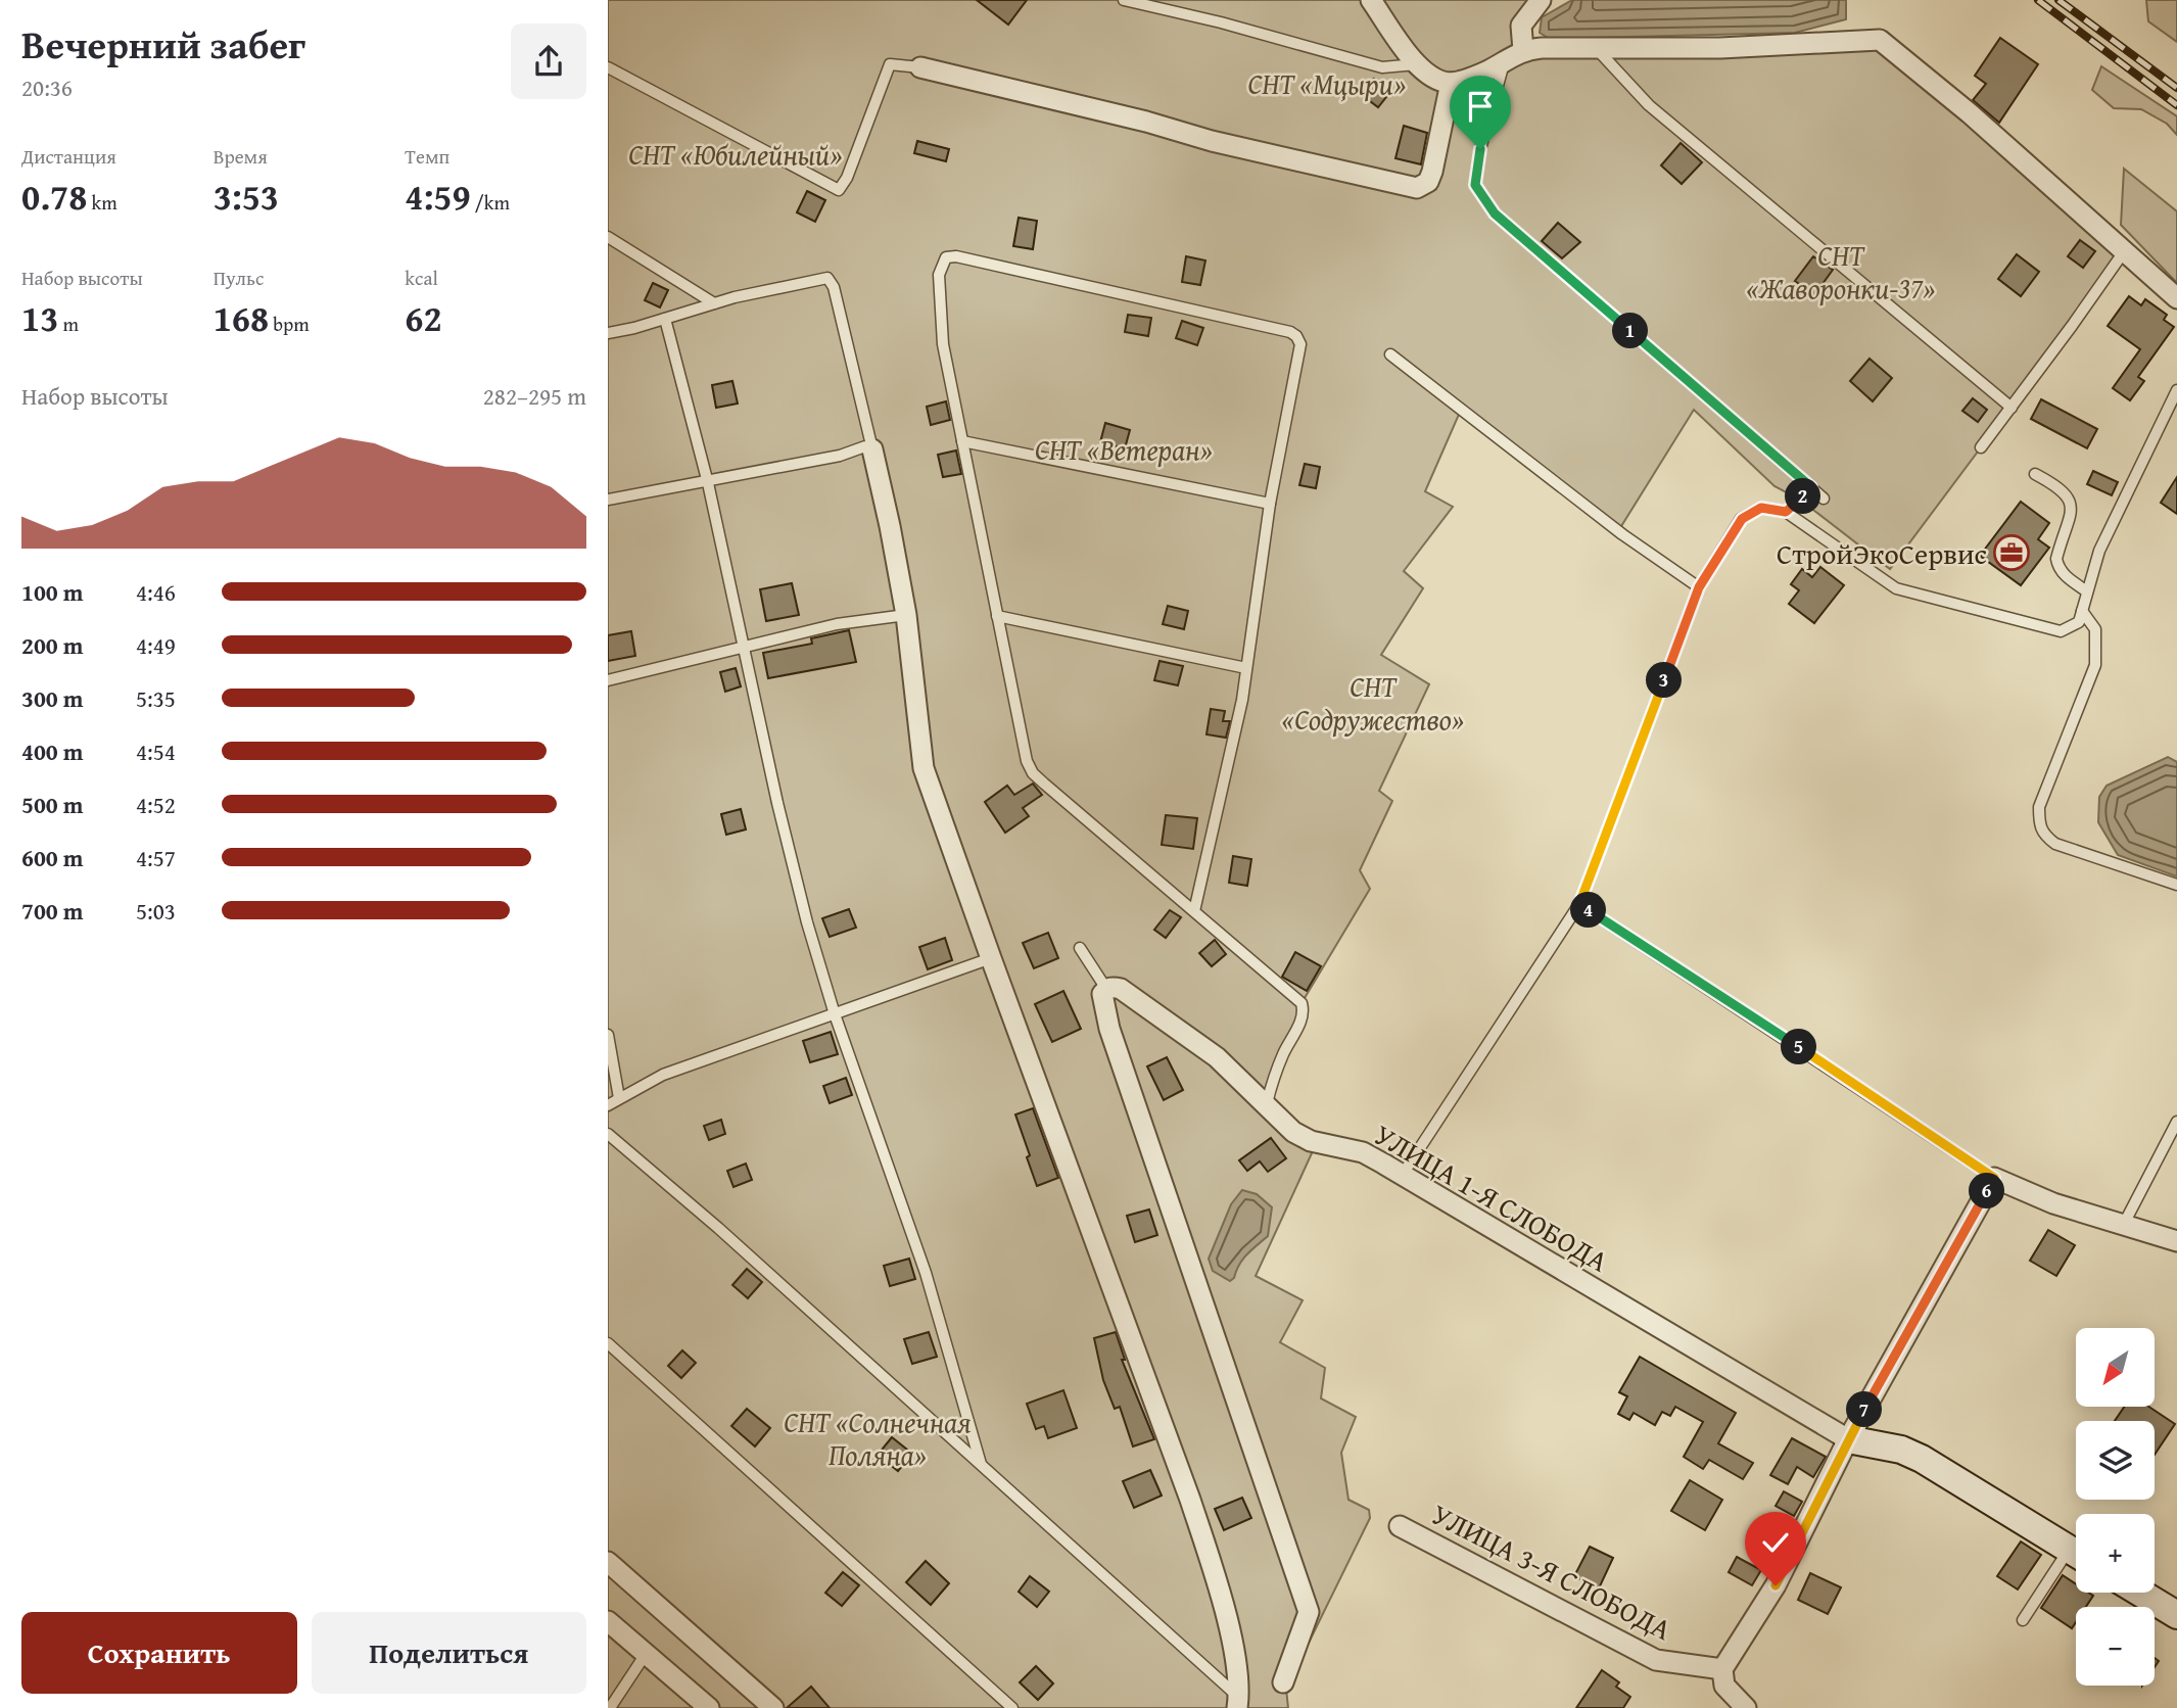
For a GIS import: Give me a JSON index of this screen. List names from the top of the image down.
{
  "streets": {
    "street": ["УЛИЦА 1-Я СЛОБОДА", "УЛИЦА 3-Я СЛОБОДА"]
  },
  "parks": [
    "СНТ «Мцыри»",
    "СНТ «Юбилейный»",
    "СНТ «Жаворонки-37»",
    "СНТ «Ветеран»",
    "СНТ «Содружество»",
    "СНТ «Солнечная Поляна»"
  ],
  "places": {
    "office": ["СтройЭкоСервис"]
  },
  "north": "bottom left",
  "page": {
    "heading": ["Вечерний забег", "20:36"],
    "stats": [
      ["Дистанция", "0.78 km"],
      ["Время", "3:53"],
      ["Темп", "4:59 /km"],
      ["Набор высоты", "13 m"],
      ["Пульс", "168 bpm"],
      ["kcal", "62"]
    ],
    "pins": [
      "1",
      "2",
      "3",
      "4",
      "5",
      "6",
      "7"
    ],
    "chart": ["Набор высоты", "282–295 m"],
    "list": [
      {
        "name": "100 m",
        "note": "4:46"
      },
      {
        "name": "200 m",
        "note": "4:49"
      },
      {
        "name": "300 m",
        "note": "5:35"
      },
      {
        "name": "400 m",
        "note": "4:54"
      },
      {
        "name": "500 m",
        "note": "4:52"
      },
      {
        "name": "600 m",
        "note": "4:57"
      },
      {
        "name": "700 m",
        "note": "5:03"
      }
    ],
    "map_buttons": ["+", "−"],
    "buttons": ["Сохранить", "Поделиться"]
  }
}
